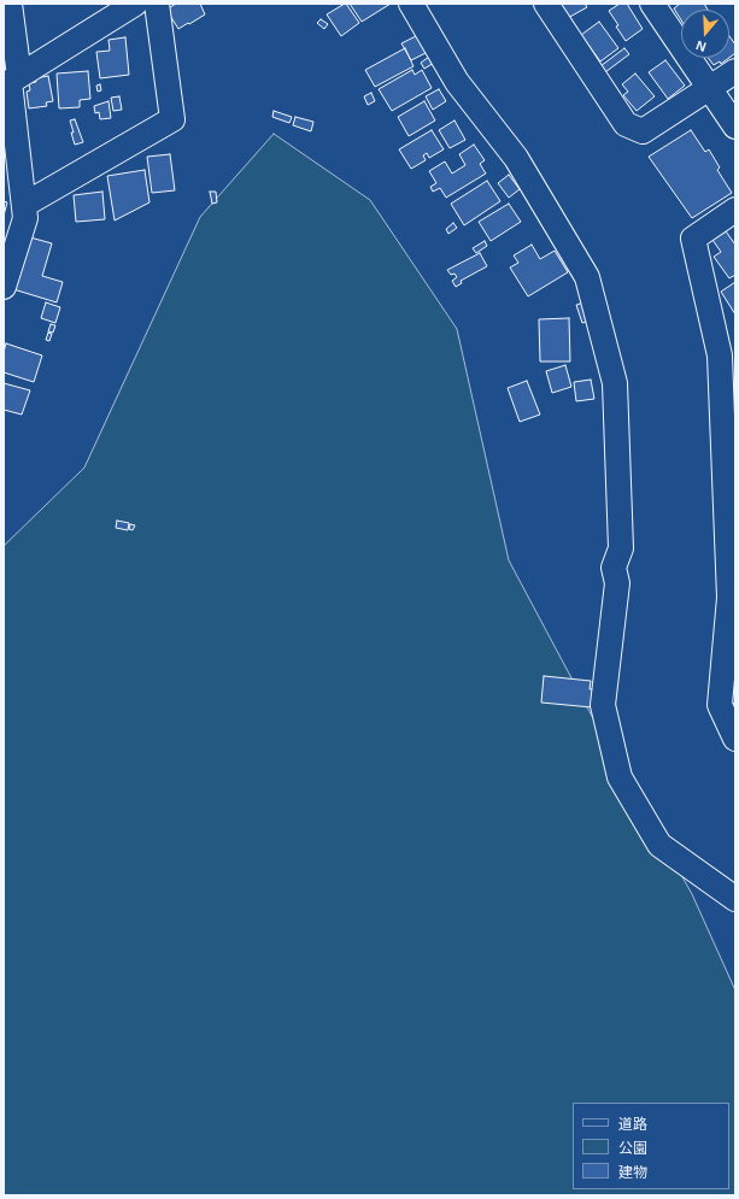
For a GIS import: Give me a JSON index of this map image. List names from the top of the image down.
{
  "legend": ["道路", "公園", "建物"],
  "north": "bottom"
}
